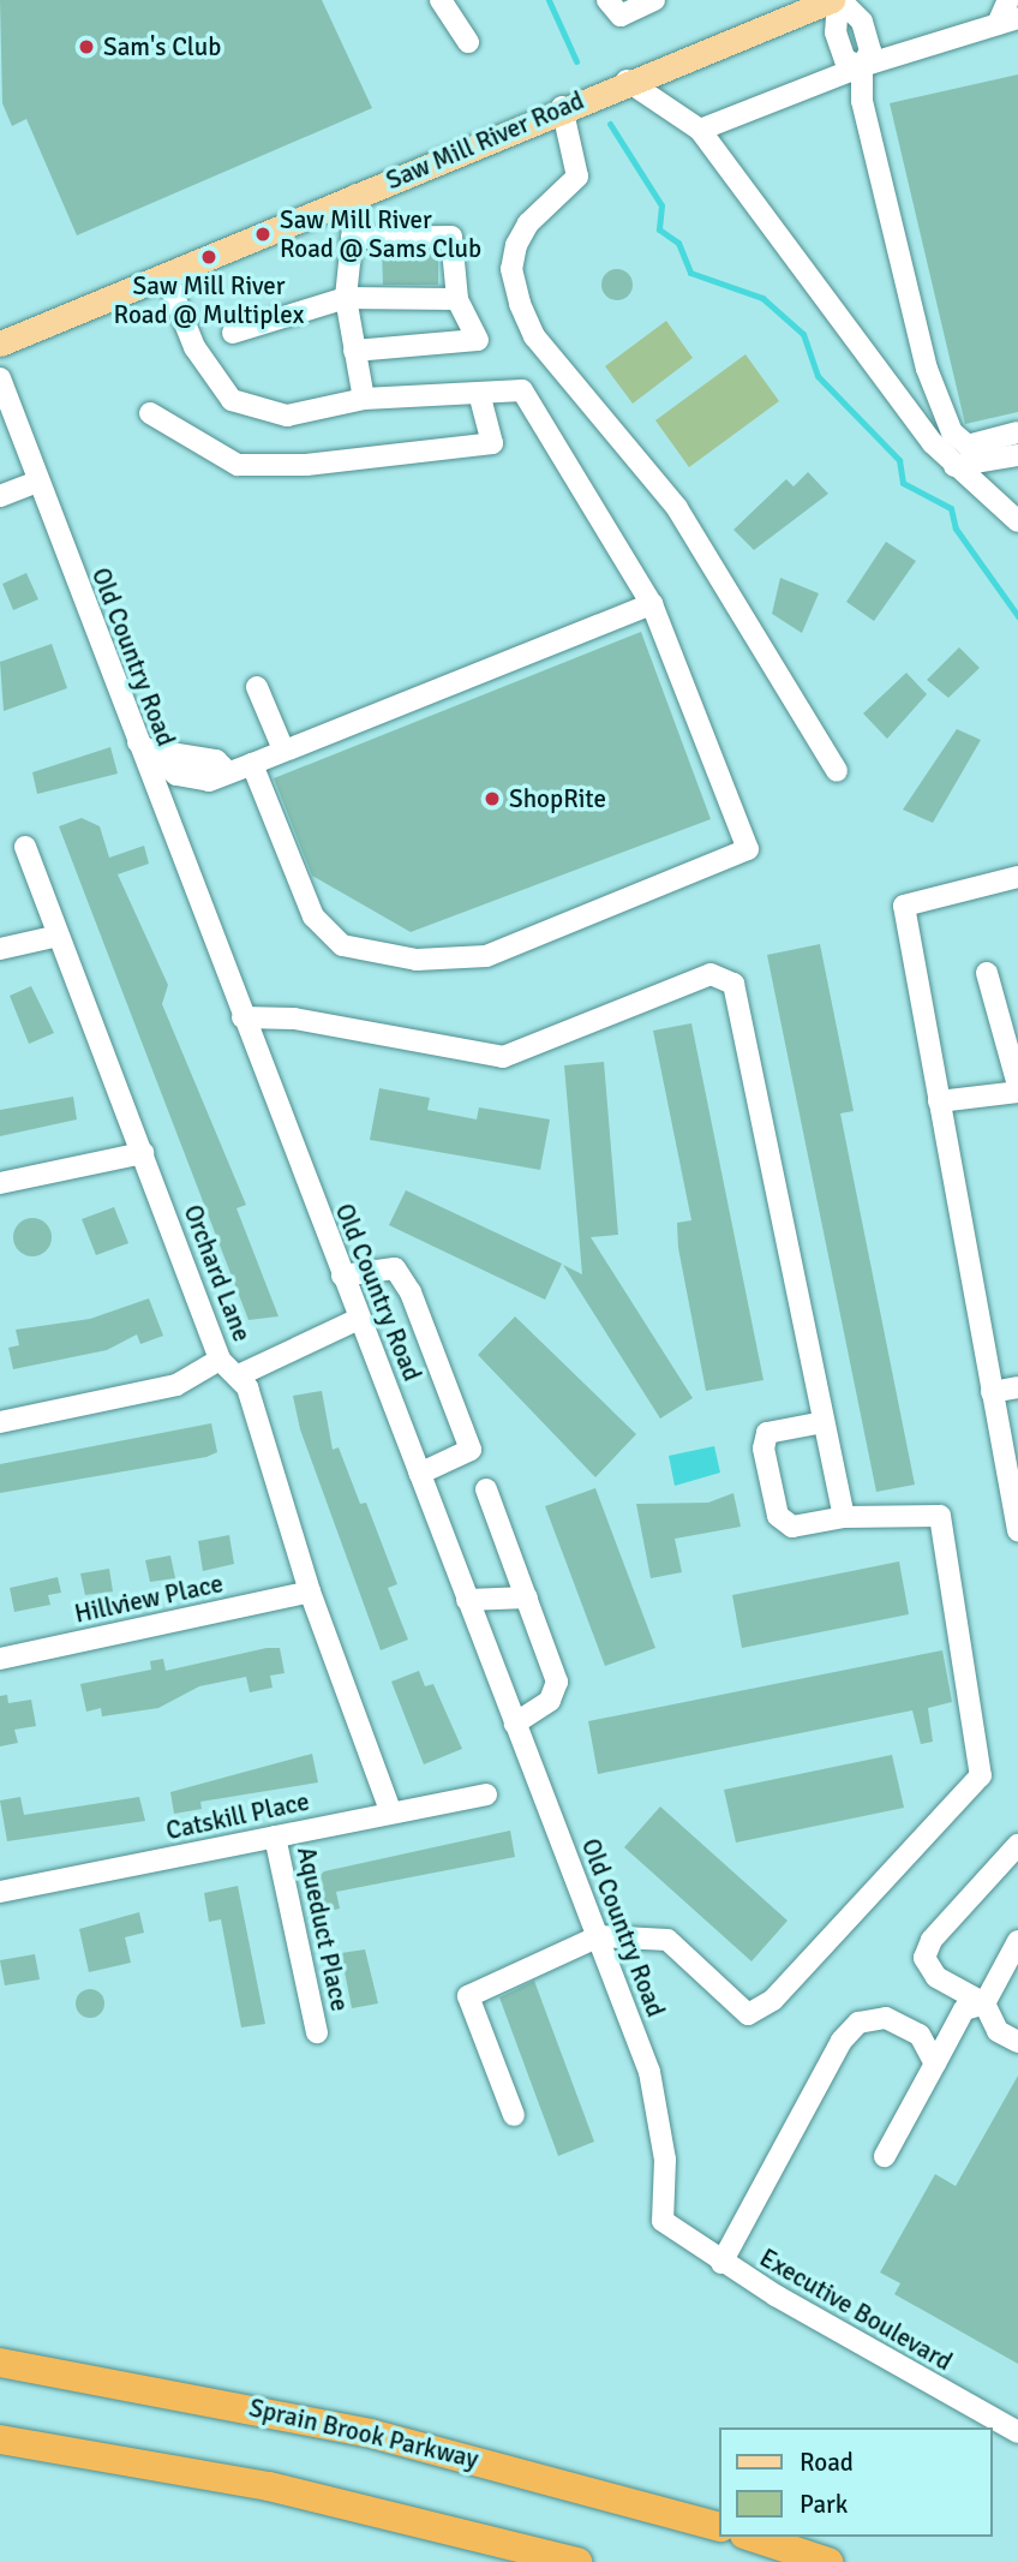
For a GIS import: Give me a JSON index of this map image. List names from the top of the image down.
{
  "streets": {
    "highway": ["Sprain Brook Parkway"],
    "main road": ["Saw Mill River Road"],
    "street": [
      "Old Country Road",
      "Orchard Lane",
      "Hillview Place",
      "Catskill Place",
      "Aqueduct Place",
      "Executive Boulevard"
    ]
  },
  "crossings": [
    ["Old Country Road", "Executive Boulevard"],
    ["Orchard Lane", "Hillview Place"],
    ["Orchard Lane", "Catskill Place"],
    ["Catskill Place", "Aqueduct Place"]
  ],
  "places": [
    "Sam's Club",
    "Saw Mill River Road @ Sams Club",
    "Saw Mill River Road @ Multiplex",
    "ShopRite"
  ],
  "legend": ["Road", "Park"]
}
